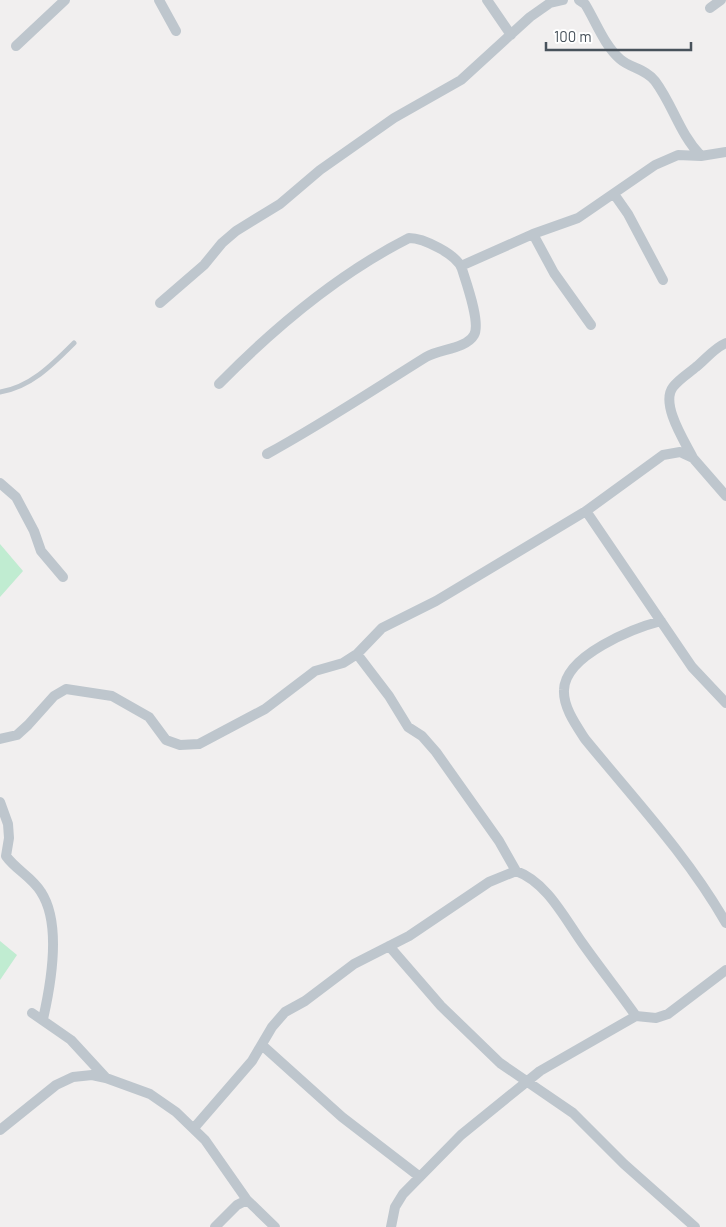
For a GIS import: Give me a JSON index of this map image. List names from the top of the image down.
{
  "scale_bar": "100 m"
}
